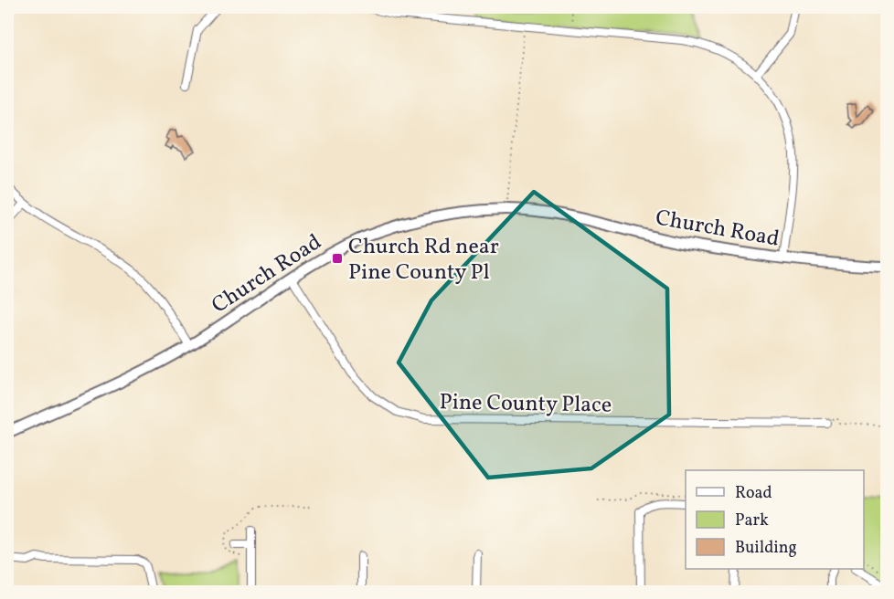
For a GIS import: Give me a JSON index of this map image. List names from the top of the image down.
{
  "streets": {
    "main road": ["Church Road"],
    "street": ["Pine County Place"]
  },
  "crossings": [
    ["Church Road", "Pine County Place"]
  ],
  "places": {
    "transit": ["Church Rd near Pine County Pl"]
  },
  "legend": ["Road", "Park", "Building"]
}
